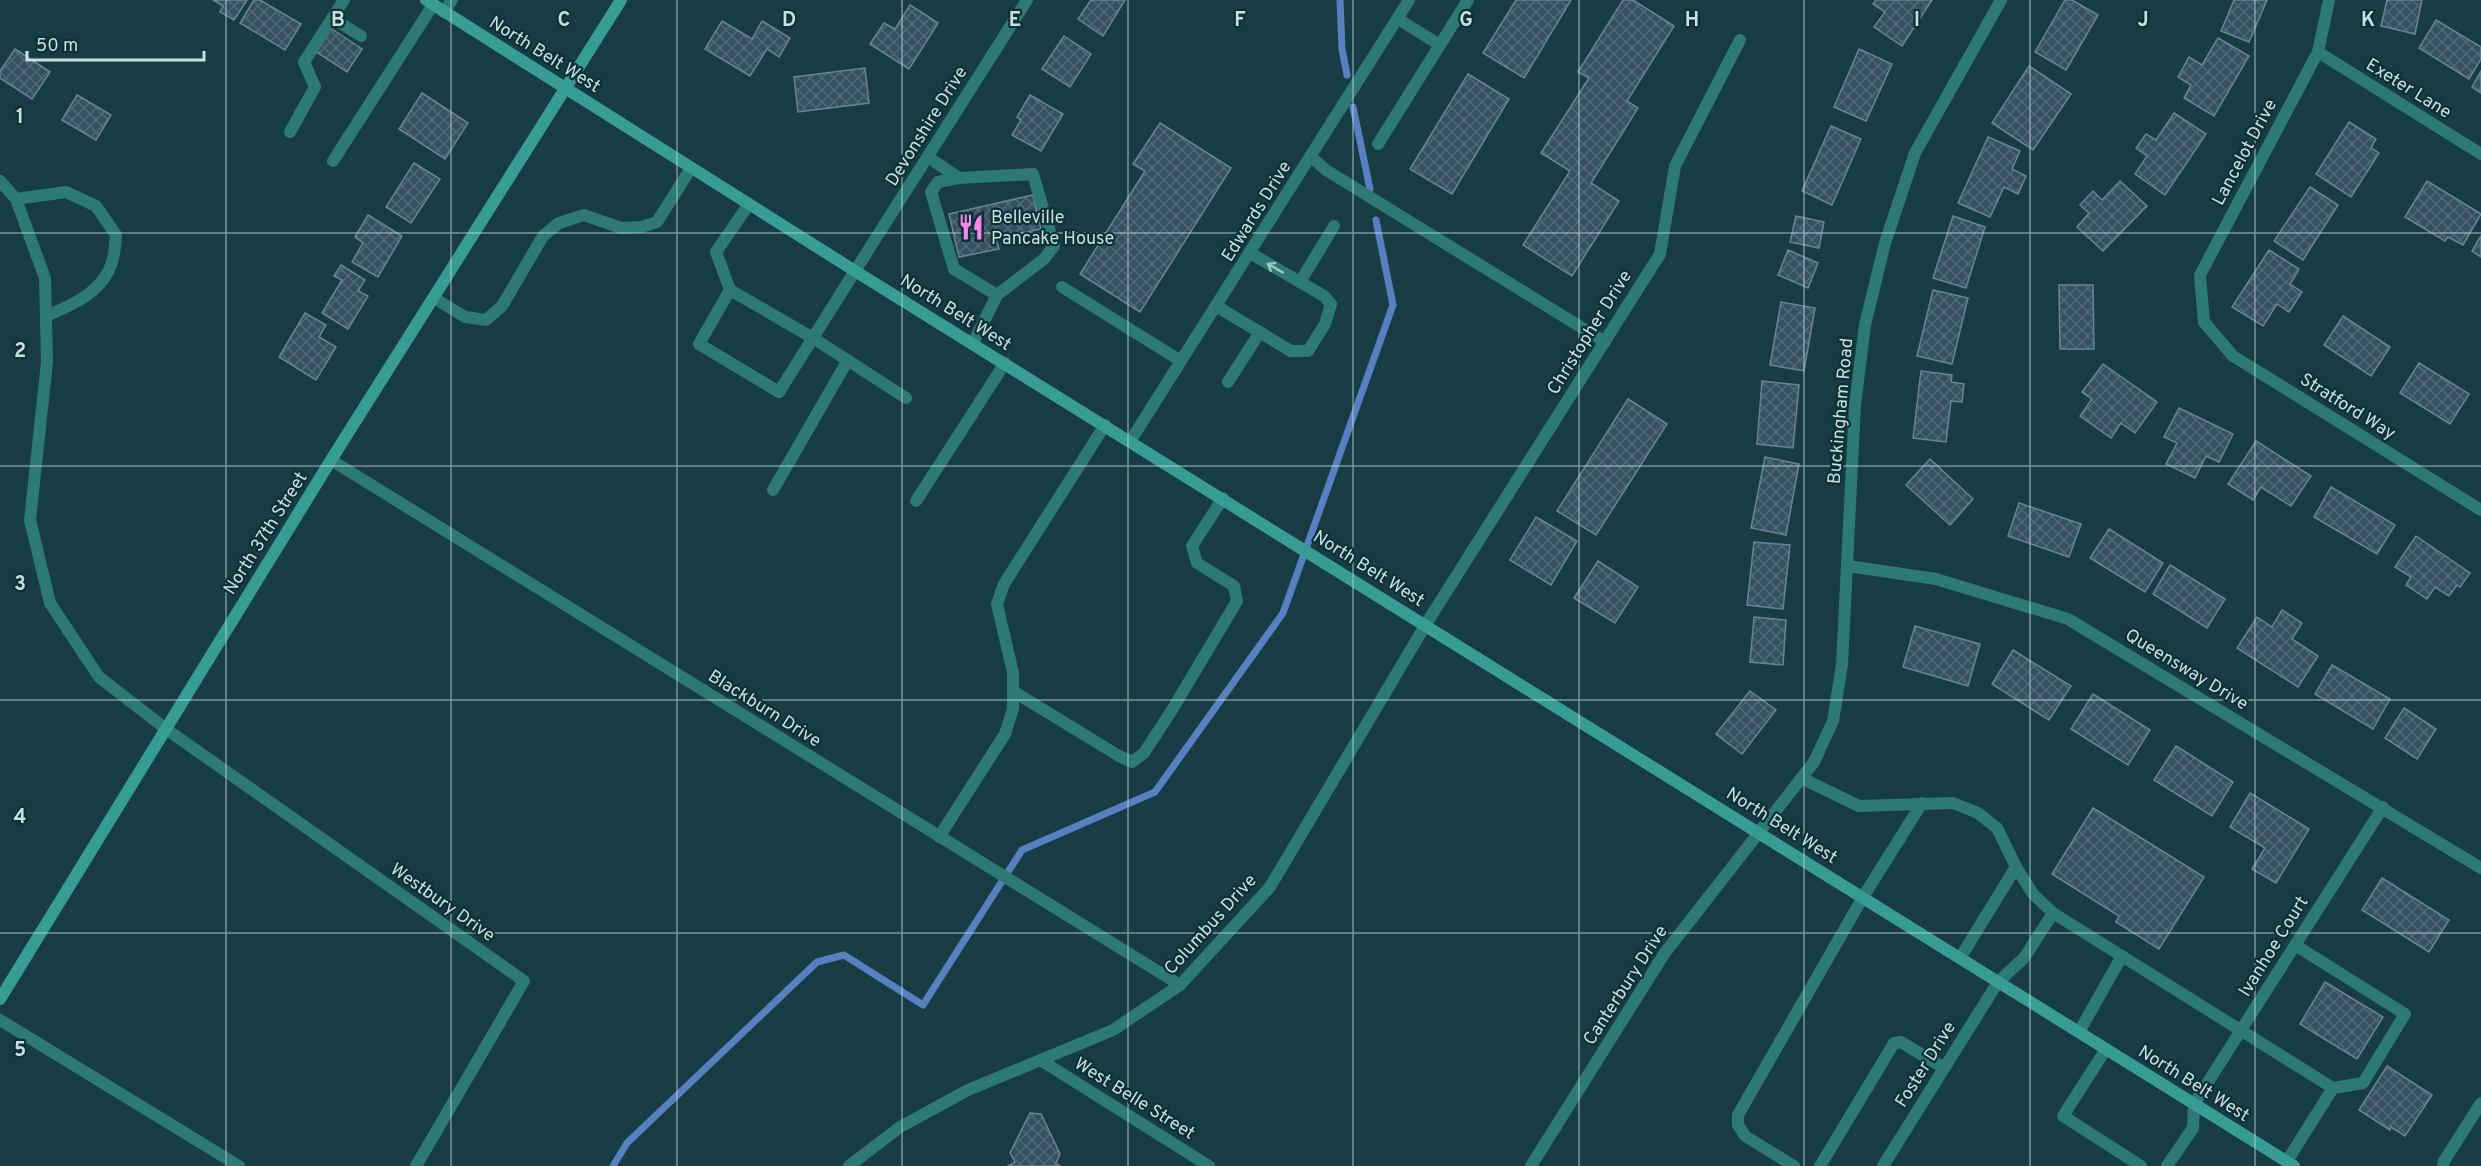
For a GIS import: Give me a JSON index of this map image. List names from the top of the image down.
{
  "streets": {
    "main road": ["North Belt West", "North 37th Street"],
    "street": [
      "Exeter Lane",
      "Devonshire Drive",
      "Lancelot Drive",
      "Edwards Drive",
      "Christopher Drive",
      "Stratford Way",
      "Buckingham Road",
      "Queensway Drive",
      "Blackburn Drive",
      "Westbury Drive",
      "Columbus Drive",
      "Ivanhoe Court",
      "Canterbury Drive",
      "Foster Drive",
      "West Belle Street"
    ]
  },
  "crossings": [
    ["North Belt West", "Devonshire Drive"],
    ["North Belt West", "Edwards Drive"],
    ["North Belt West", "Christopher Drive"],
    ["North Belt West", "Buckingham Road"],
    ["North Belt West", "North 37th Street"],
    ["North Belt West", "Columbus Drive"],
    ["North Belt West", "Ivanhoe Court"],
    ["North Belt West", "Canterbury Drive"],
    ["North Belt West", "Foster Drive"],
    ["Exeter Lane", "Lancelot Drive"],
    ["Lancelot Drive", "Stratford Way"],
    ["Christopher Drive", "Columbus Drive"],
    ["Buckingham Road", "Queensway Drive"],
    ["Buckingham Road", "Canterbury Drive"],
    ["North 37th Street", "Blackburn Drive"],
    ["North 37th Street", "Westbury Drive"],
    ["Queensway Drive", "Ivanhoe Court"],
    ["Blackburn Drive", "Columbus Drive"],
    ["Columbus Drive", "West Belle Street"]
  ],
  "places": {
    "restaurant": ["Belleville Pancake House"]
  },
  "scale_bar": "50 m",
  "grid": {
    "columns": [
      "B",
      "C",
      "D",
      "E",
      "F",
      "G",
      "H",
      "I",
      "J",
      "K"
    ],
    "rows": [
      "1",
      "2",
      "3",
      "4",
      "5"
    ]
  }
}
